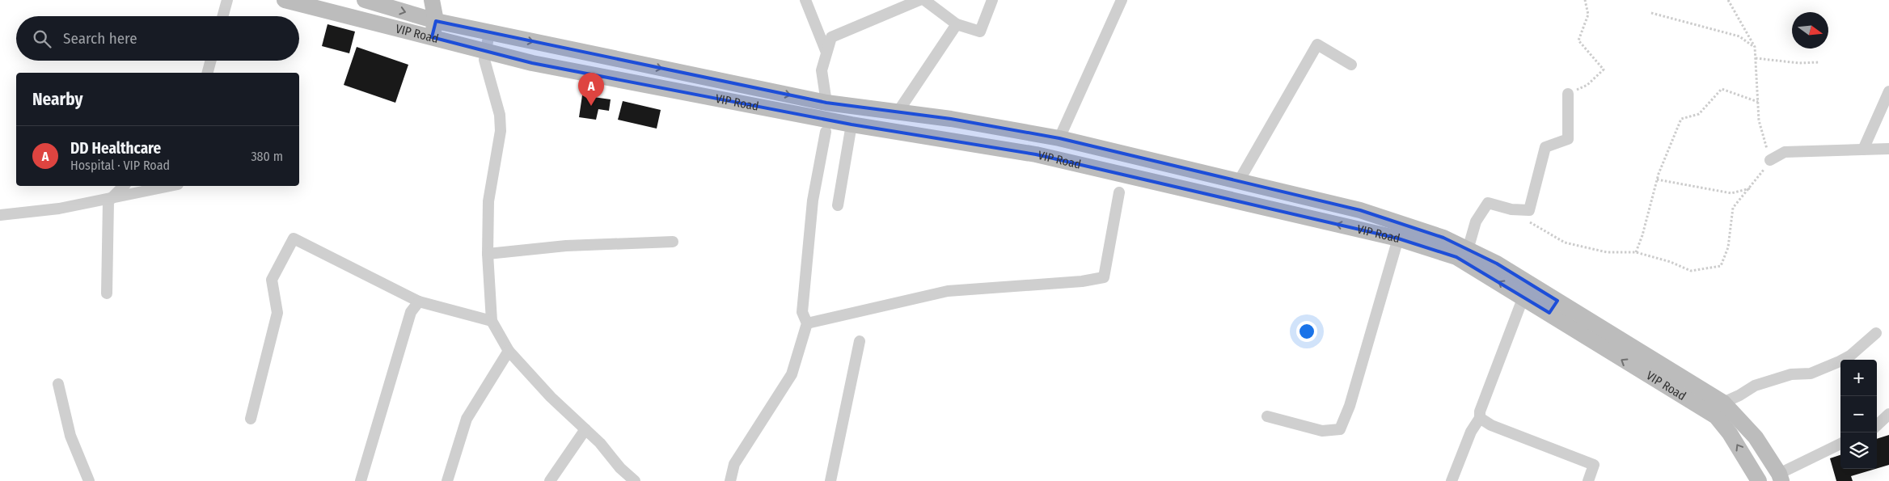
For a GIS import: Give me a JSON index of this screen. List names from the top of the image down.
{
  "streets": {
    "main road": ["VIP Road"]
  },
  "north": "right",
  "page": {
    "search": "Search here",
    "pins": "A",
    "heading": "Nearby",
    "list": [
      {
        "mark": "A",
        "name": "DD Healthcare",
        "note": "Hospital · VIP Road",
        "value": "380 m"
      }
    ],
    "map_buttons": ["+", "−"]
  }
}
